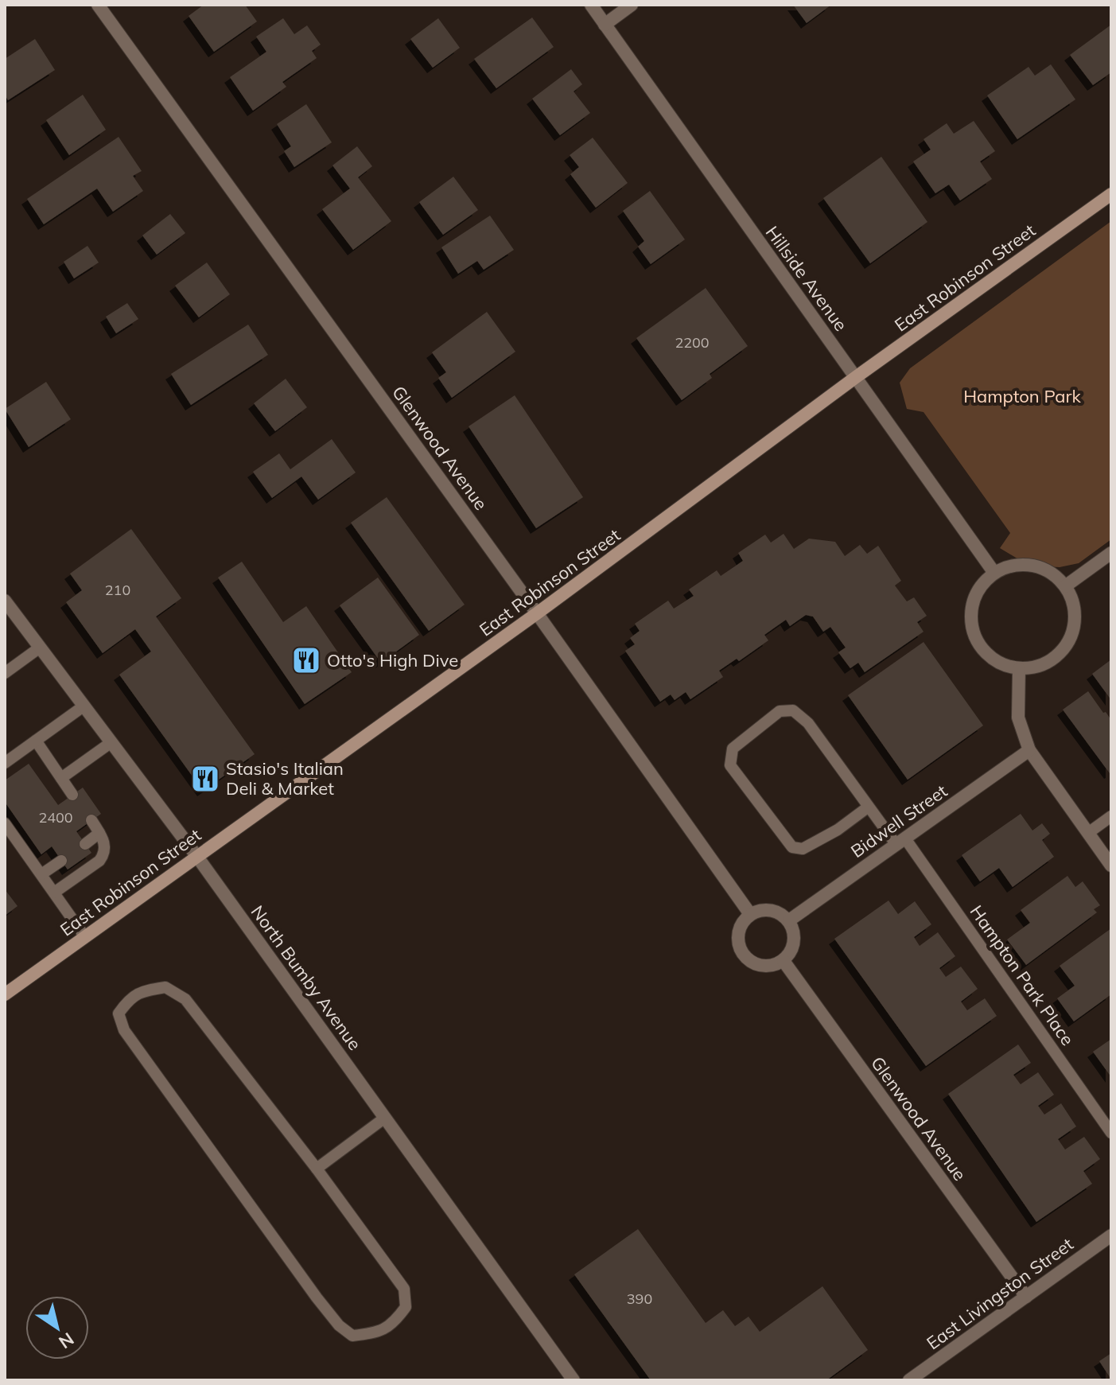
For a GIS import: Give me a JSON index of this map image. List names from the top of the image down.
{
  "streets": {
    "main road": ["East Robinson Street"],
    "street": [
      "Hillside Avenue",
      "Glenwood Avenue",
      "Bidwell Street",
      "North Bumby Avenue",
      "East Livingston Street"
    ],
    "lane": ["Hampton Park Place"]
  },
  "crossings": [
    ["East Robinson Street", "Hillside Avenue"],
    ["East Robinson Street", "Glenwood Avenue"],
    ["East Robinson Street", "North Bumby Avenue"],
    ["Glenwood Avenue", "Bidwell Street"],
    ["Glenwood Avenue", "East Livingston Street"],
    ["Bidwell Street", "Hampton Park Place"]
  ],
  "parks": ["Hampton Park"],
  "places": {
    "restaurant": ["Otto's High Dive", "Stasio's Italian Deli & Market"]
  },
  "house_numbers": [
    "2200",
    "210",
    "2400",
    "390"
  ],
  "north": "bottom right"
}
